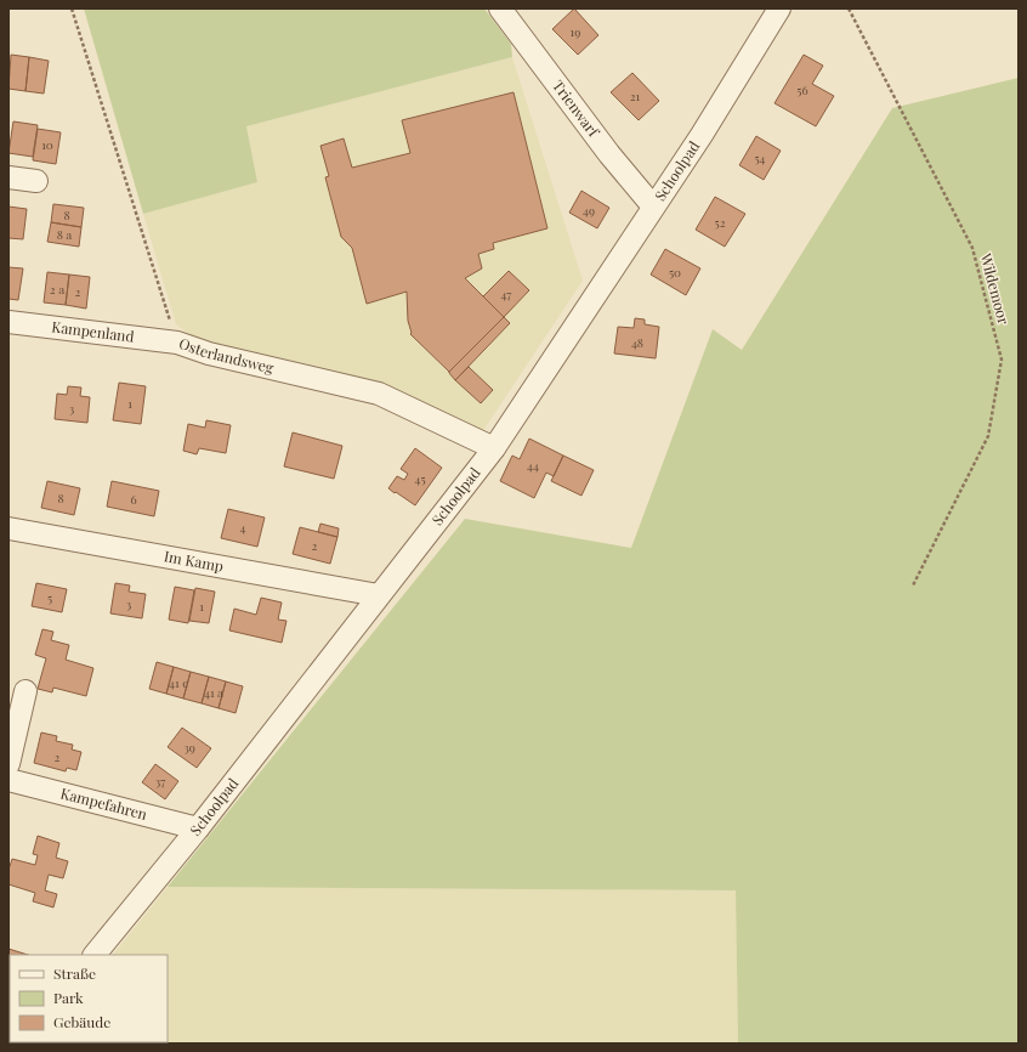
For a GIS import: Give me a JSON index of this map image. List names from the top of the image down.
{
  "streets": {
    "street": [
      "Trienwarf",
      "Schoolpad",
      "Kampenland",
      "Osterlandsweg",
      "Im Kamp",
      "Kampefahren"
    ],
    "path": ["Wildemoor"]
  },
  "crossings": [
    ["Trienwarf", "Schoolpad"],
    ["Schoolpad", "Osterlandsweg"],
    ["Schoolpad", "Im Kamp"],
    ["Schoolpad", "Kampefahren"],
    ["Kampenland", "Osterlandsweg"]
  ],
  "house_numbers": [
    "19",
    "56",
    "21",
    "10",
    "54",
    "49",
    "8",
    "52",
    "8 a",
    "50",
    "2 a",
    "2",
    "47",
    "48",
    "1",
    "3",
    "44",
    "45",
    "8",
    "6",
    "4",
    "2",
    "5",
    "3",
    "1",
    "41 c",
    "41 a",
    "39",
    "2",
    "37"
  ],
  "legend": ["Straße", "Park", "Gebäude"]
}
